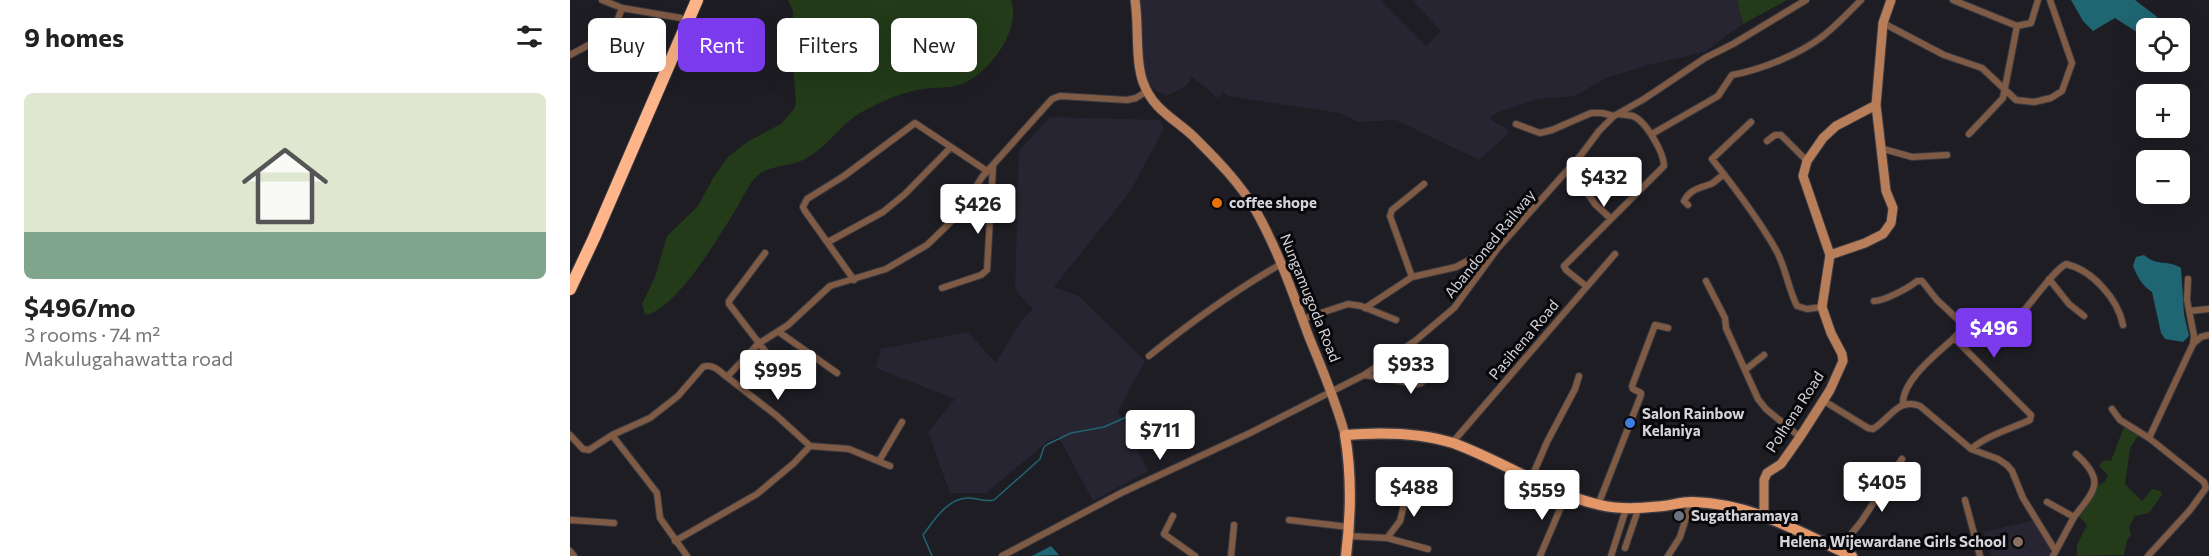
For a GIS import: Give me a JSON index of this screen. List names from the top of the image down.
{
  "streets": {
    "street": [
      "Abandoned Railway",
      "Nungamugoda Road",
      "Pasihena Road",
      "Polhena Road"
    ]
  },
  "crossings": [
    ["Abandoned Railway", "Nungamugoda Road"]
  ],
  "places": [
    "coffee shope",
    "Salon Rainbow Kelaniya",
    "Sugatharamaya",
    "Helena Wijewardane Girls School"
  ],
  "page": {
    "heading": "9 homes",
    "map_buttons": ["+", "−"],
    "chip": [
      "Buy",
      "Rent",
      "Filters",
      "New"
    ],
    "list": [
      {
        "name": "$496/mo",
        "note": "3 rooms · 74 m² · Makulugahawatta road"
      }
    ],
    "price": [
      "$432",
      "$426",
      "$496",
      "$933",
      "$995",
      "$711",
      "$405",
      "$488",
      "$559"
    ]
  }
}
